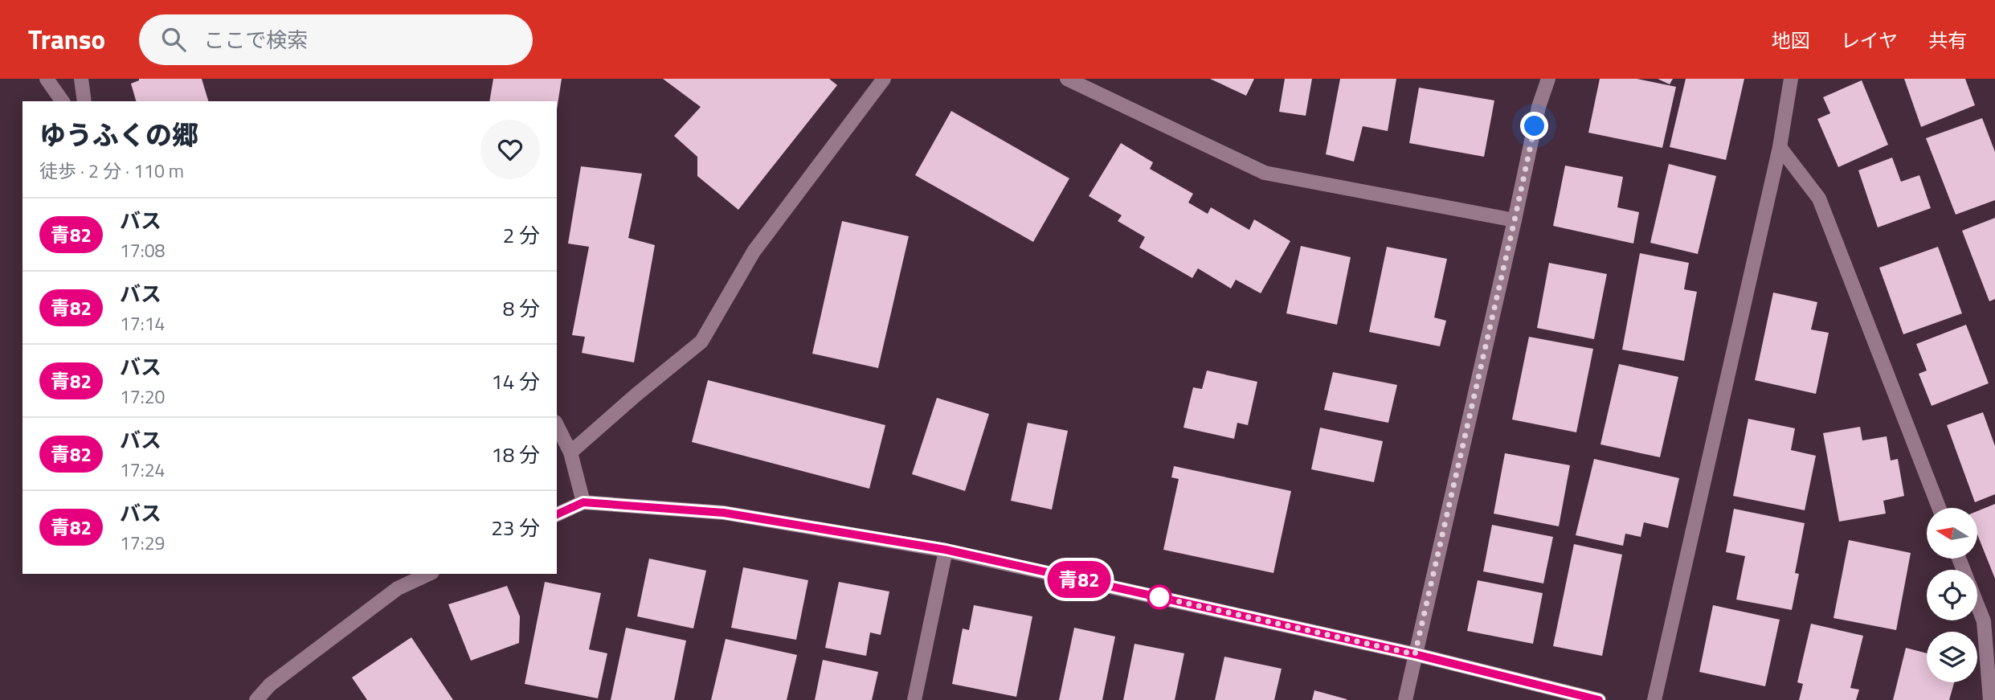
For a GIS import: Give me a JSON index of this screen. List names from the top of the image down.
{
  "lines": ["bus line 青82"],
  "north": "left",
  "page": {
    "header": "Transo",
    "search": "ここで検索",
    "nav": ["地図", "レイヤ", "共有"],
    "on_map": "青82",
    "heading": ["ゆうふくの郷", "徒歩 · 2 分 · 110 m"],
    "list": [
      {
        "mark": "青82",
        "name": "バス",
        "note": "17:08",
        "value": "2 分"
      },
      {
        "mark": "青82",
        "name": "バス",
        "note": "17:14",
        "value": "8 分"
      },
      {
        "mark": "青82",
        "name": "バス",
        "note": "17:20",
        "value": "14 分"
      },
      {
        "mark": "青82",
        "name": "バス",
        "note": "17:24",
        "value": "18 分"
      },
      {
        "mark": "青82",
        "name": "バス",
        "note": "17:29",
        "value": "23 分"
      }
    ]
  }
}
